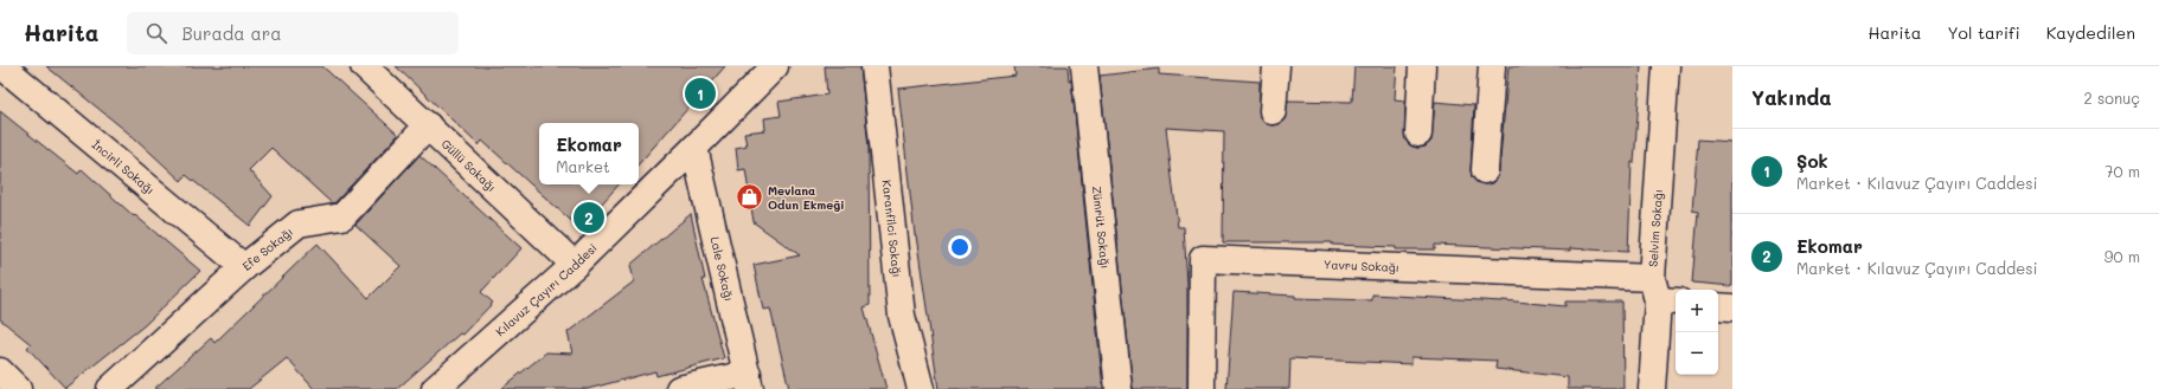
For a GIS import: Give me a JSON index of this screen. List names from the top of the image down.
{
  "streets": {
    "street": [
      "Güllü Sokağı",
      "İncirli Sokağı",
      "Zümrüt Sokağı",
      "Karanfilci Sokağı",
      "Selvim Sokağı",
      "Efe Sokağı",
      "Yavru Sokağı",
      "Lale Sokağı",
      "Kılavuz Çayırı Caddesi"
    ]
  },
  "crossings": [
    ["Güllü Sokağı", "Efe Sokağı"],
    ["Güllü Sokağı", "Kılavuz Çayırı Caddesi"],
    ["İncirli Sokağı", "Efe Sokağı"],
    ["Selvim Sokağı", "Yavru Sokağı"],
    ["Lale Sokağı", "Kılavuz Çayırı Caddesi"]
  ],
  "places": {
    "shop": ["Mevlana Odun Ekmeği"]
  },
  "page": {
    "header": "Harita",
    "search": "Burada ara",
    "nav": ["Harita", "Yol tarifi", "Kaydedilen"],
    "heading": ["Yakında", "2 sonuç"],
    "pins": ["1", "2"],
    "popup": ["Ekomar", "Market"],
    "list": [
      {
        "mark": "1",
        "name": "Şok",
        "note": "Market · Kılavuz Çayırı Caddesi",
        "value": "70 m"
      },
      {
        "mark": "2",
        "name": "Ekomar",
        "note": "Market · Kılavuz Çayırı Caddesi",
        "value": "90 m"
      }
    ],
    "map_buttons": ["+", "−"]
  }
}
